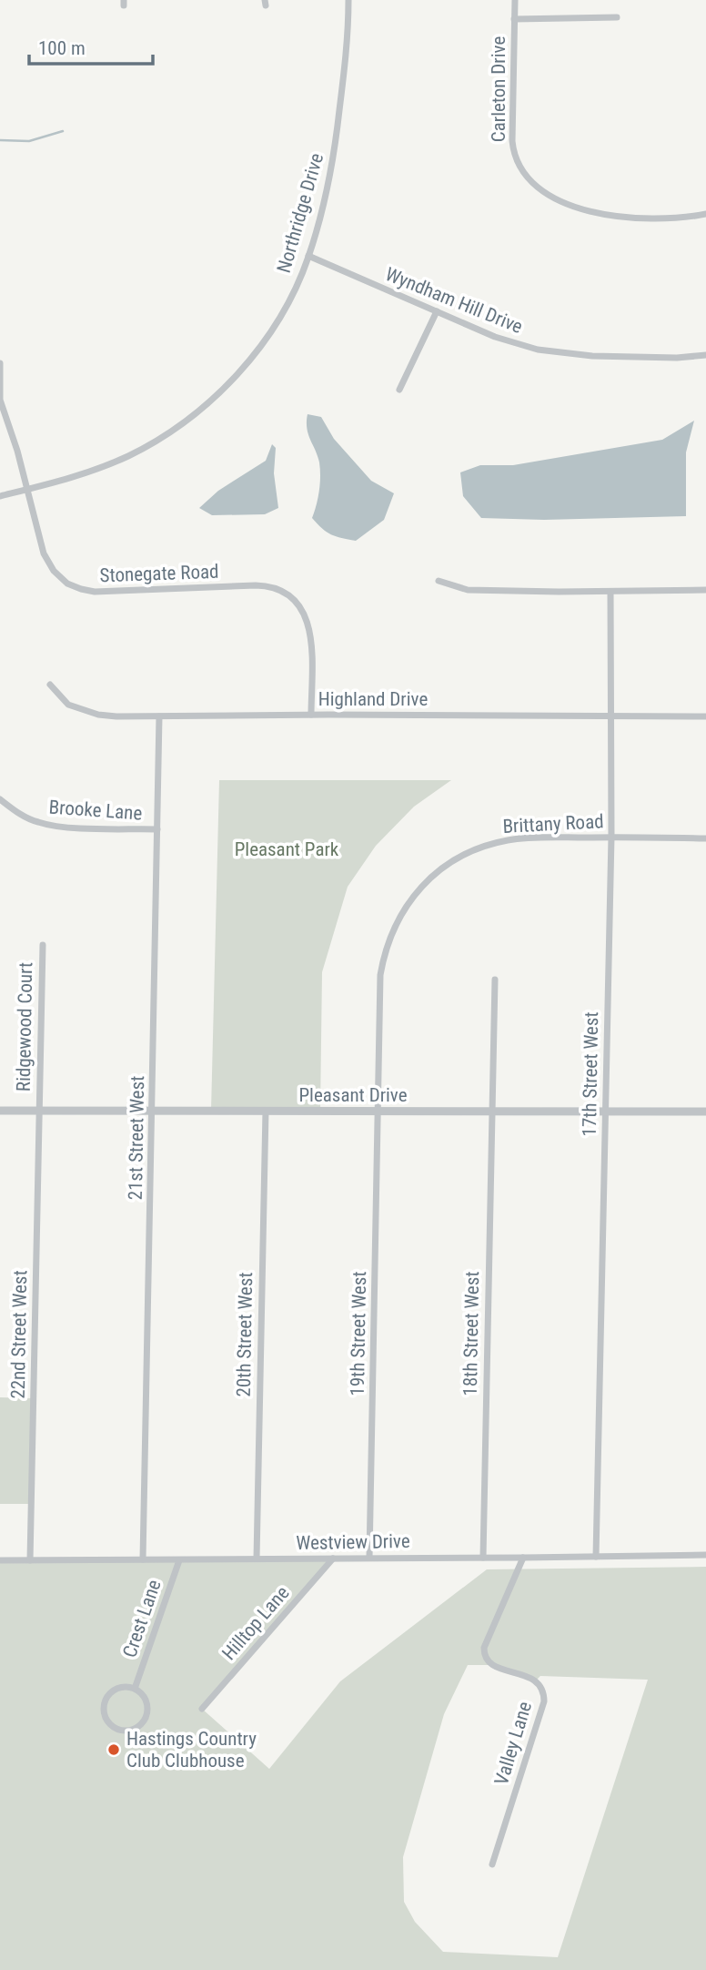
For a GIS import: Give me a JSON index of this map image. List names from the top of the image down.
{
  "streets": {
    "street": [
      "Carleton Drive",
      "Northridge Drive",
      "Wyndham Hill Drive",
      "Stonegate Road",
      "Highland Drive",
      "Brooke Lane",
      "Brittany Road",
      "Ridgewood Court",
      "17th Street West",
      "Pleasant Drive",
      "21st Street West",
      "19th Street West",
      "18th Street West",
      "22nd Street West",
      "20th Street West",
      "Westview Drive",
      "Crest Lane",
      "Hilltop Lane",
      "Valley Lane"
    ]
  },
  "crossings": [
    ["Northridge Drive", "Wyndham Hill Drive"],
    ["Northridge Drive", "Stonegate Road"],
    ["Stonegate Road", "Highland Drive"],
    ["Highland Drive", "17th Street West"],
    ["Highland Drive", "21st Street West"],
    ["Brooke Lane", "21st Street West"],
    ["Brittany Road", "17th Street West"],
    ["Brittany Road", "Pleasant Drive"],
    ["Brittany Road", "19th Street West"],
    ["Ridgewood Court", "Pleasant Drive"],
    ["Ridgewood Court", "22nd Street West"],
    ["17th Street West", "Pleasant Drive"],
    ["17th Street West", "Westview Drive"],
    ["Pleasant Drive", "21st Street West"],
    ["Pleasant Drive", "19th Street West"],
    ["Pleasant Drive", "18th Street West"],
    ["Pleasant Drive", "22nd Street West"],
    ["Pleasant Drive", "20th Street West"],
    ["21st Street West", "Westview Drive"],
    ["19th Street West", "Westview Drive"],
    ["18th Street West", "Westview Drive"],
    ["22nd Street West", "Westview Drive"],
    ["20th Street West", "Westview Drive"],
    ["Westview Drive", "Crest Lane"],
    ["Westview Drive", "Hilltop Lane"],
    ["Westview Drive", "Valley Lane"]
  ],
  "parks": ["Pleasant Park"],
  "places": ["Hastings Country Club Clubhouse"],
  "scale_bar": "100 m"
}
